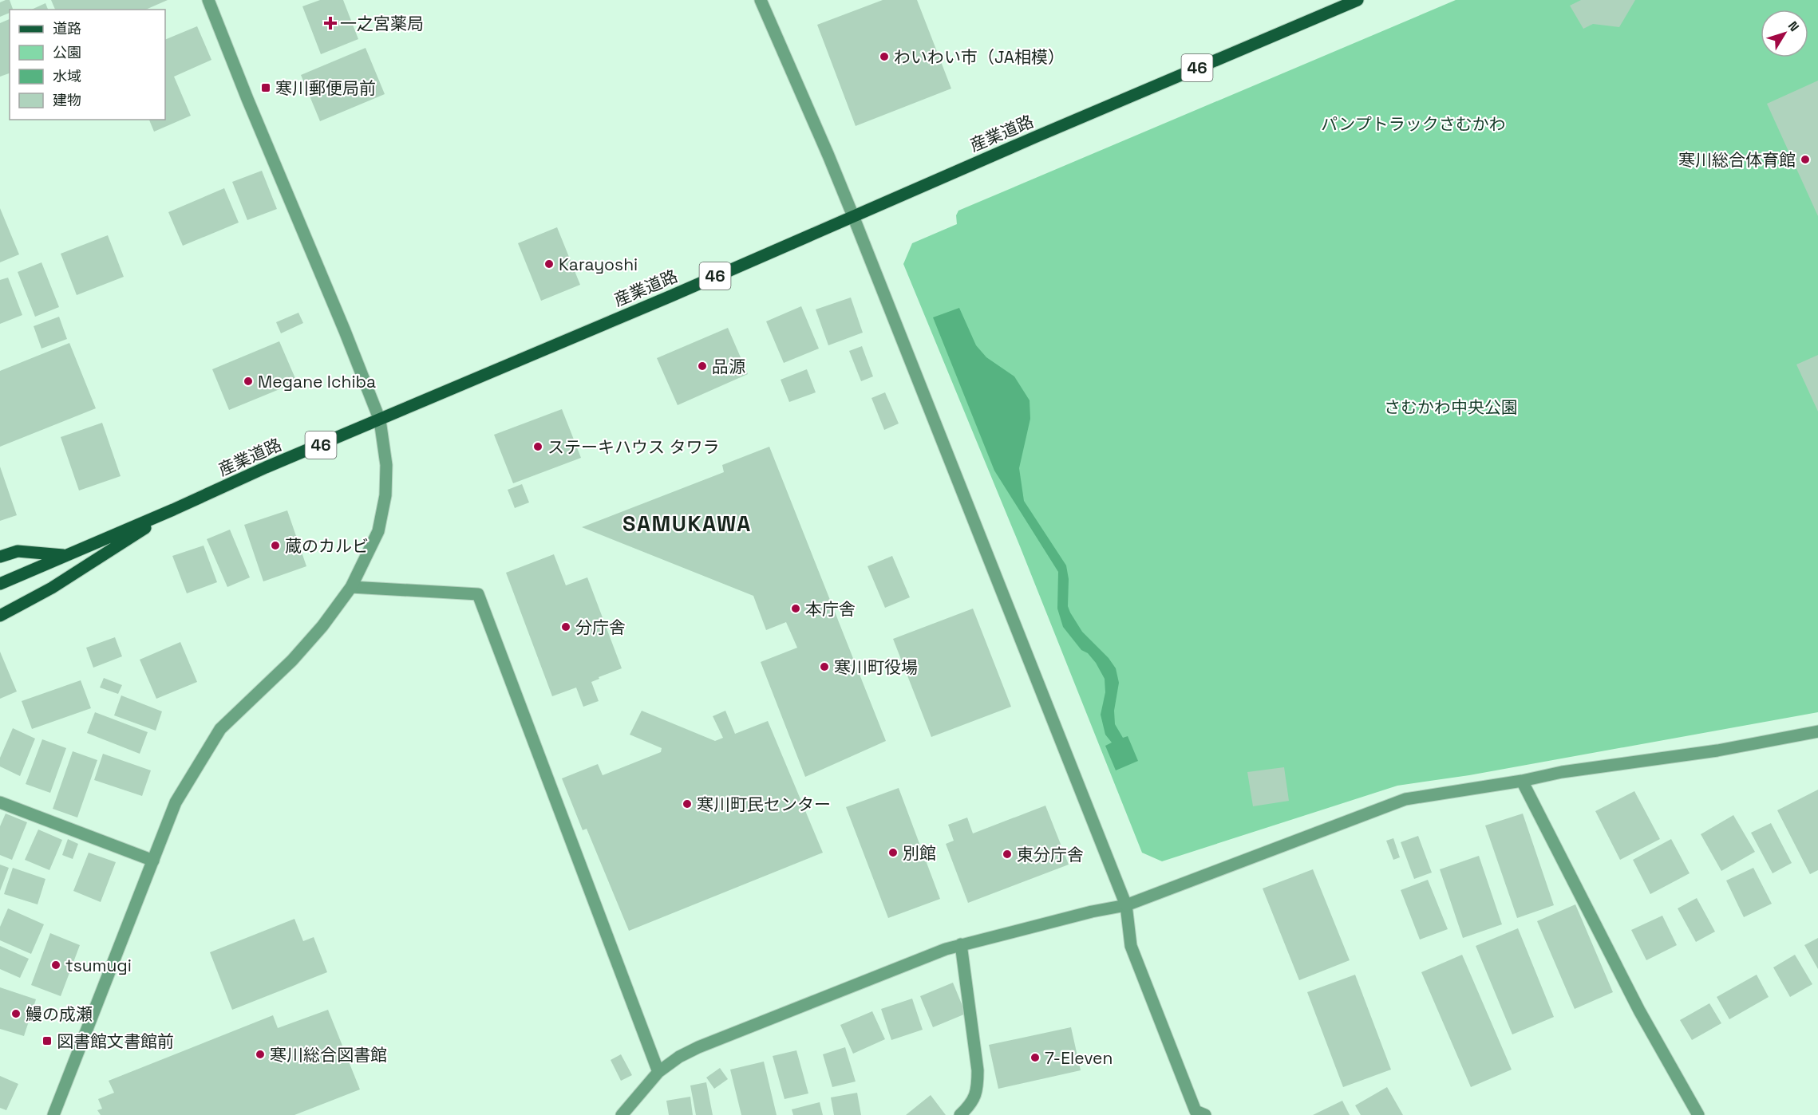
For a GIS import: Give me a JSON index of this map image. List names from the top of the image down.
{
  "streets": {
    "main road": ["46", "産業道路"]
  },
  "districts": ["SAMUKAWA"],
  "parks": ["パンプトラックさむかわ", "さむかわ中央公園"],
  "places": {
    "health": ["一之宮薬局"],
    "other": [
      "わいわい市（JA相模）",
      "寒川総合体育館",
      "Karayoshi",
      "品源",
      "Megane Ichiba",
      "ステーキハウス タワラ",
      "蔵のカルビ",
      "本庁舎",
      "分庁舎",
      "寒川町役場",
      "寒川町民センター",
      "別館",
      "東分庁舎",
      "tsumugi",
      "鰻の成瀬",
      "寒川総合図書館",
      "7-Eleven"
    ],
    "transit": ["寒川郵便局前", "図書館文書館前"]
  },
  "legend": [
    "道路",
    "公園",
    "水域",
    "建物"
  ],
  "north": "top right"
}
